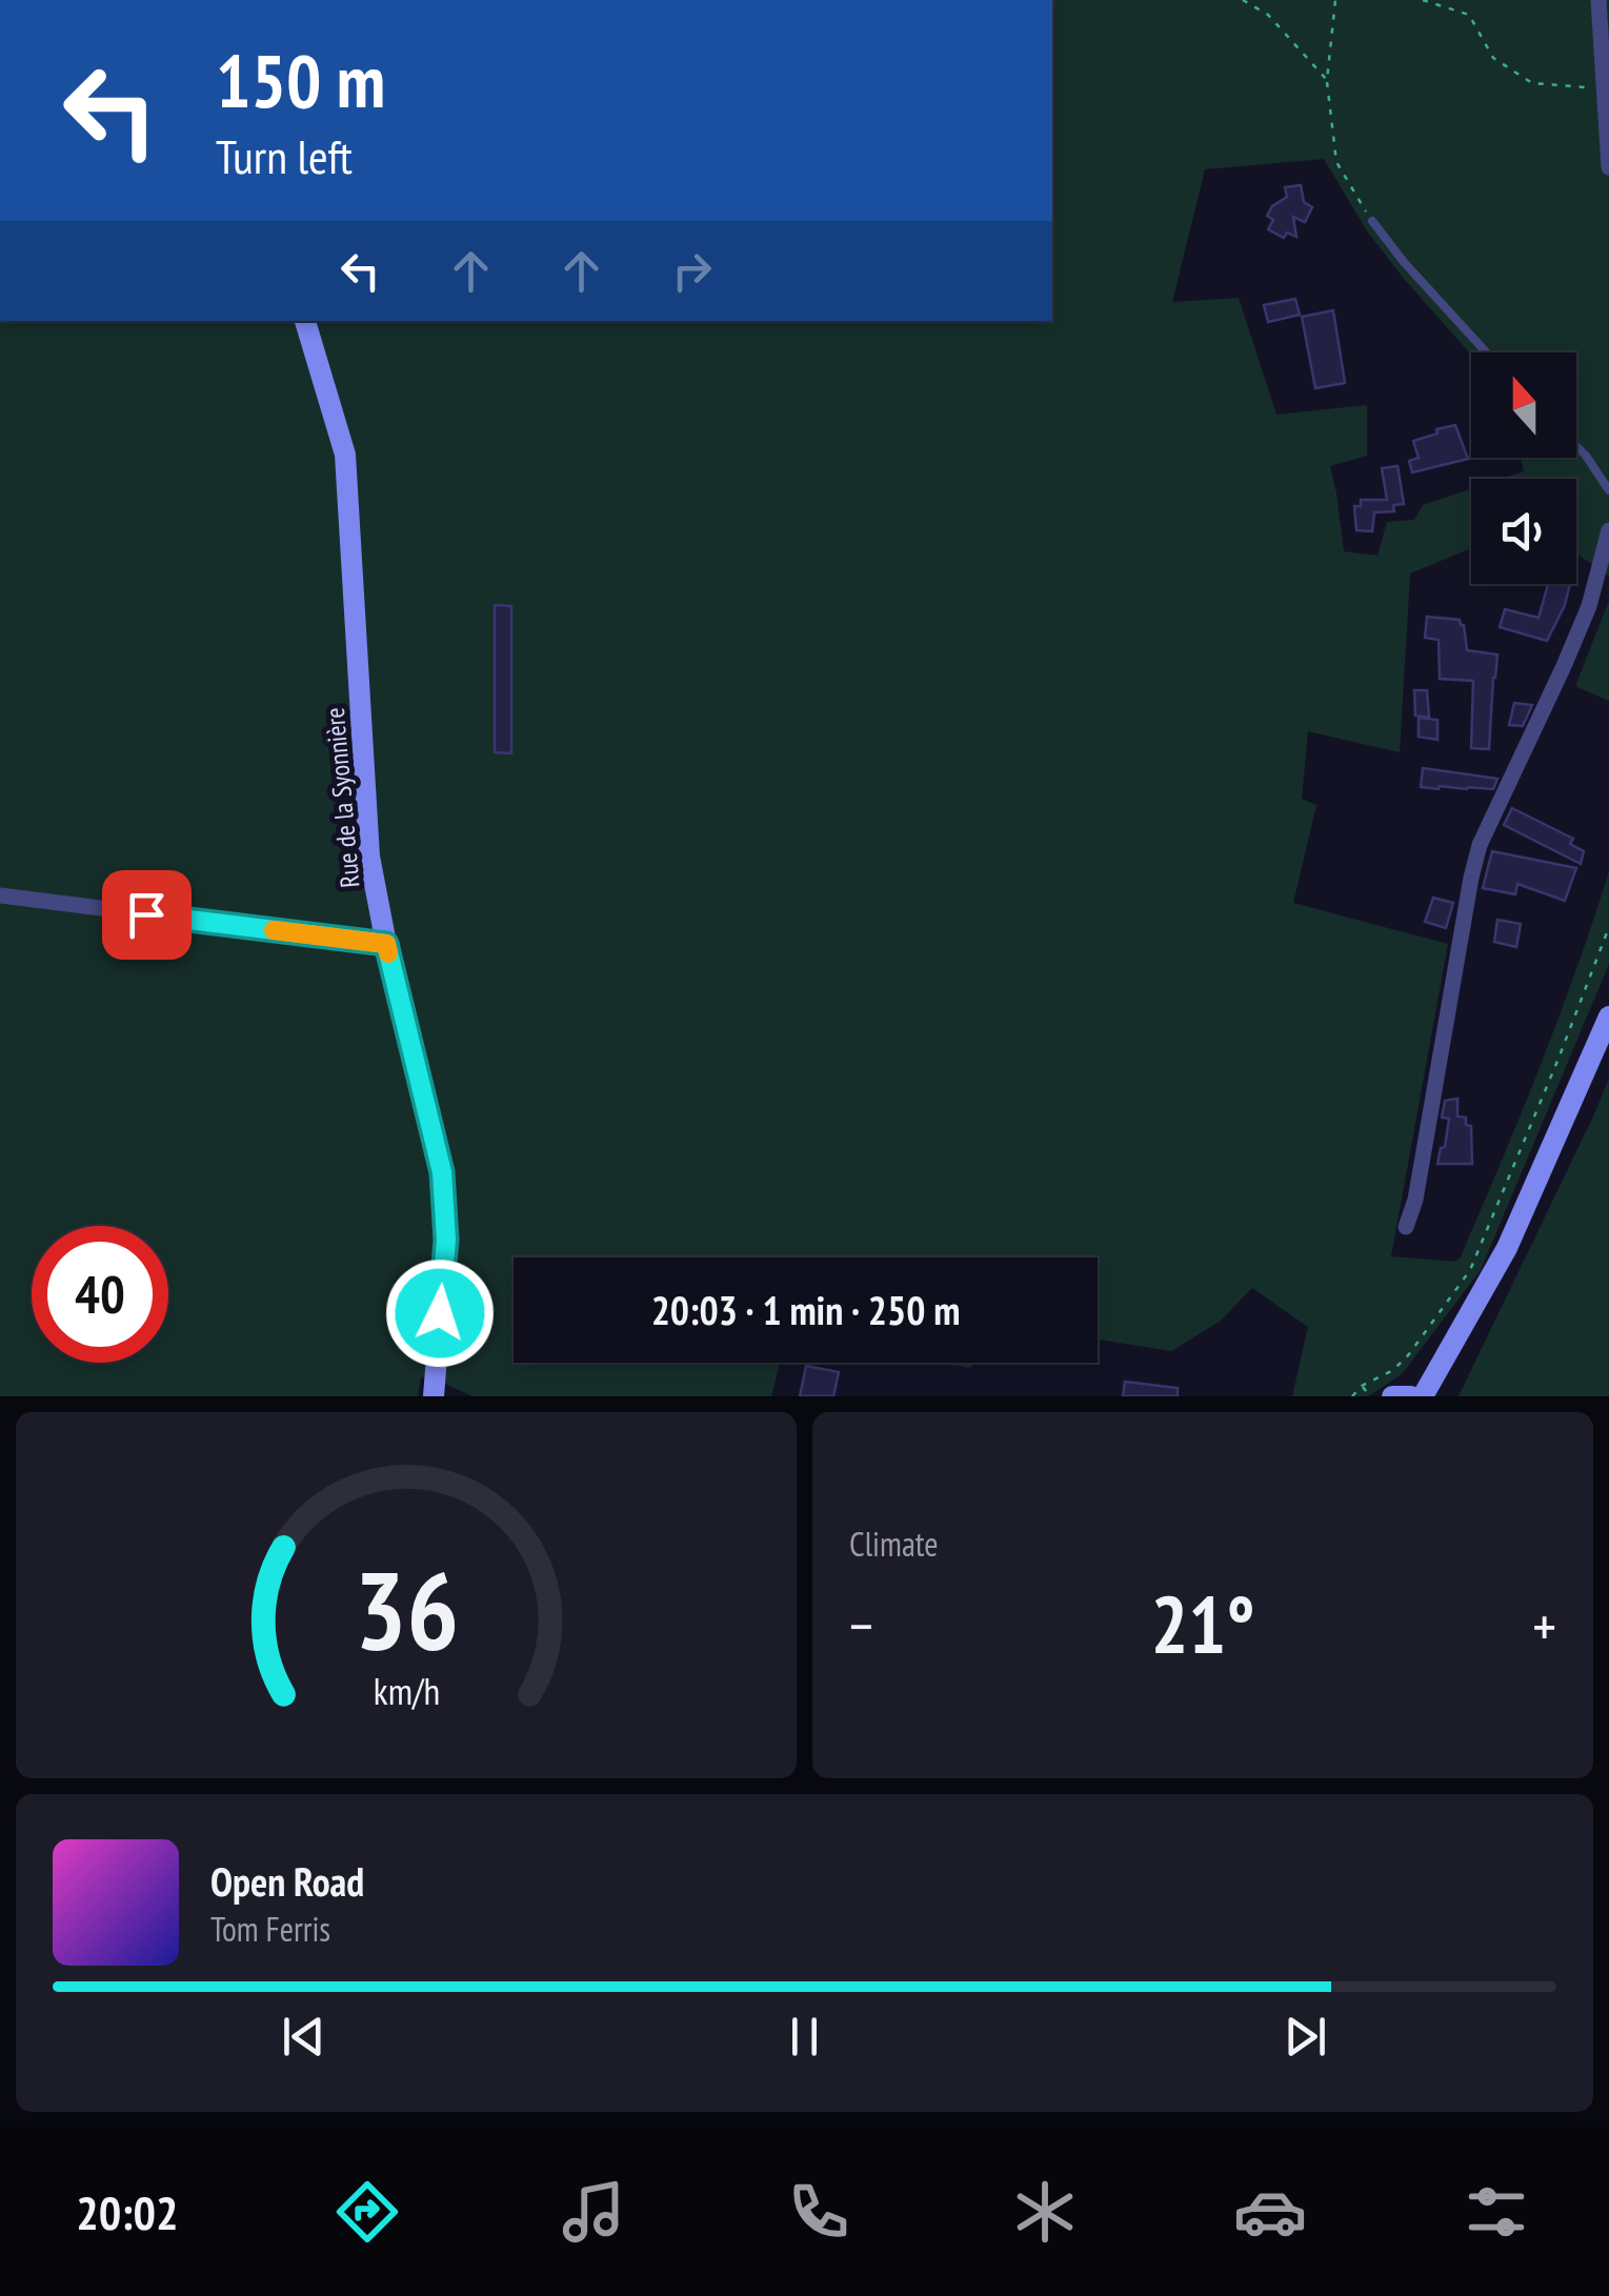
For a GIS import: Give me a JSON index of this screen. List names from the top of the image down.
{
  "streets": {
    "street": ["Rue de la Syonnière"]
  },
  "north": "top",
  "page": {
    "turn": ["150 m", "Turn left"],
    "limit": "40",
    "trip": "20:03 · 1 min · 250 m",
    "tile": "Climate",
    "heat": ["−", "21°", "+"],
    "song": ["Open Road", "Tom Ferris"],
    "tabs": "20:02",
    "gauge": ["36", "km/h"]
  }
}
